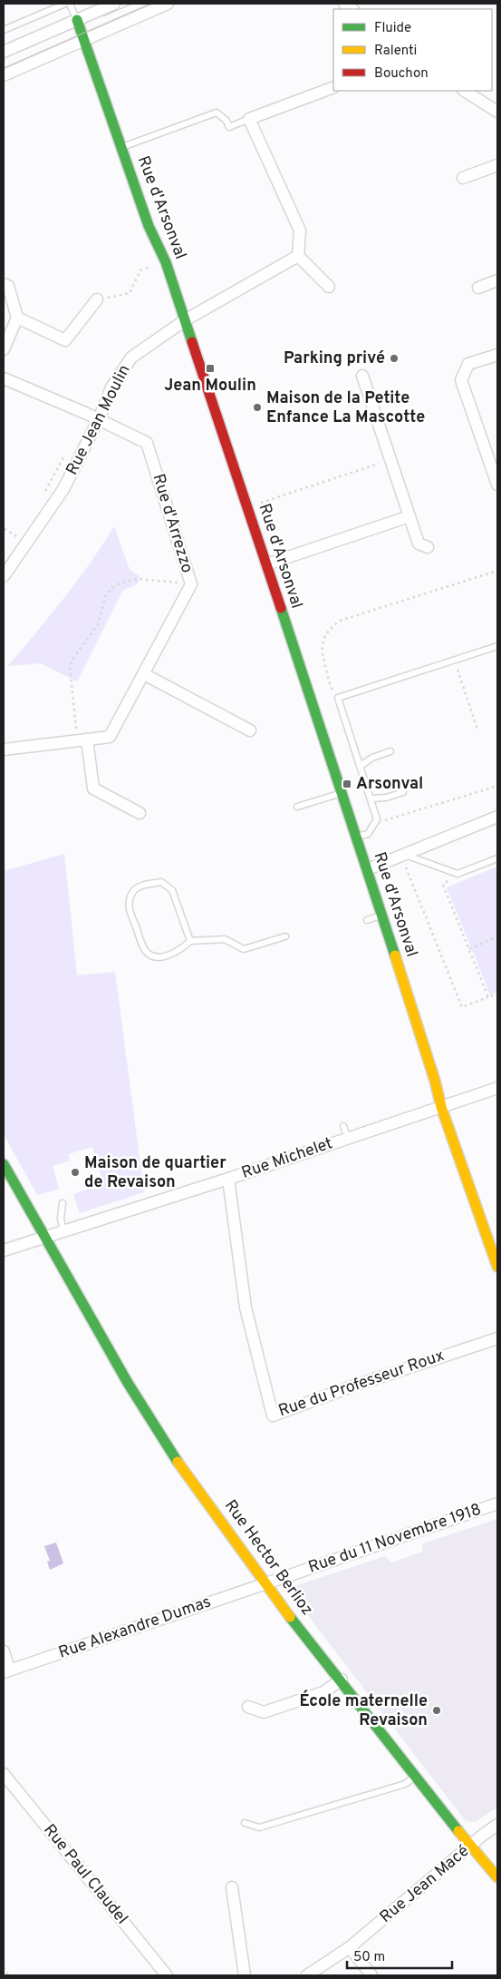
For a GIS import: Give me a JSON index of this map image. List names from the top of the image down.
{
  "streets": {
    "street": [
      "Rue d'Arsonval",
      "Rue Jean Moulin",
      "Rue d'Arrezzo",
      "Rue Michelet",
      "Rue du Professeur Roux",
      "Rue du 11 Novembre 1918",
      "Rue Hector Berlioz",
      "Rue Alexandre Dumas",
      "Rue Paul Claudel",
      "Rue Jean Macé"
    ]
  },
  "crossings": [
    ["Rue d'Arsonval", "Rue Jean Moulin"],
    ["Rue d'Arsonval", "Rue Michelet"],
    ["Rue Jean Moulin", "Rue d'Arrezzo"],
    ["Rue Michelet", "Rue du Professeur Roux"],
    ["Rue Michelet", "Rue Hector Berlioz"],
    ["Rue du 11 Novembre 1918", "Rue Hector Berlioz"],
    ["Rue du 11 Novembre 1918", "Rue Alexandre Dumas"],
    ["Rue Hector Berlioz", "Rue Alexandre Dumas"],
    ["Rue Hector Berlioz", "Rue Jean Macé"]
  ],
  "places": {
    "other": [
      "Parking privé",
      "Maison de la Petite Enfance La Mascotte",
      "Maison de quartier de Revaison",
      "École maternelle Revaison"
    ],
    "transit": ["Jean Moulin", "Arsonval"]
  },
  "legend": ["Fluide", "Ralenti", "Bouchon"],
  "scale_bar": "50 m"
}
